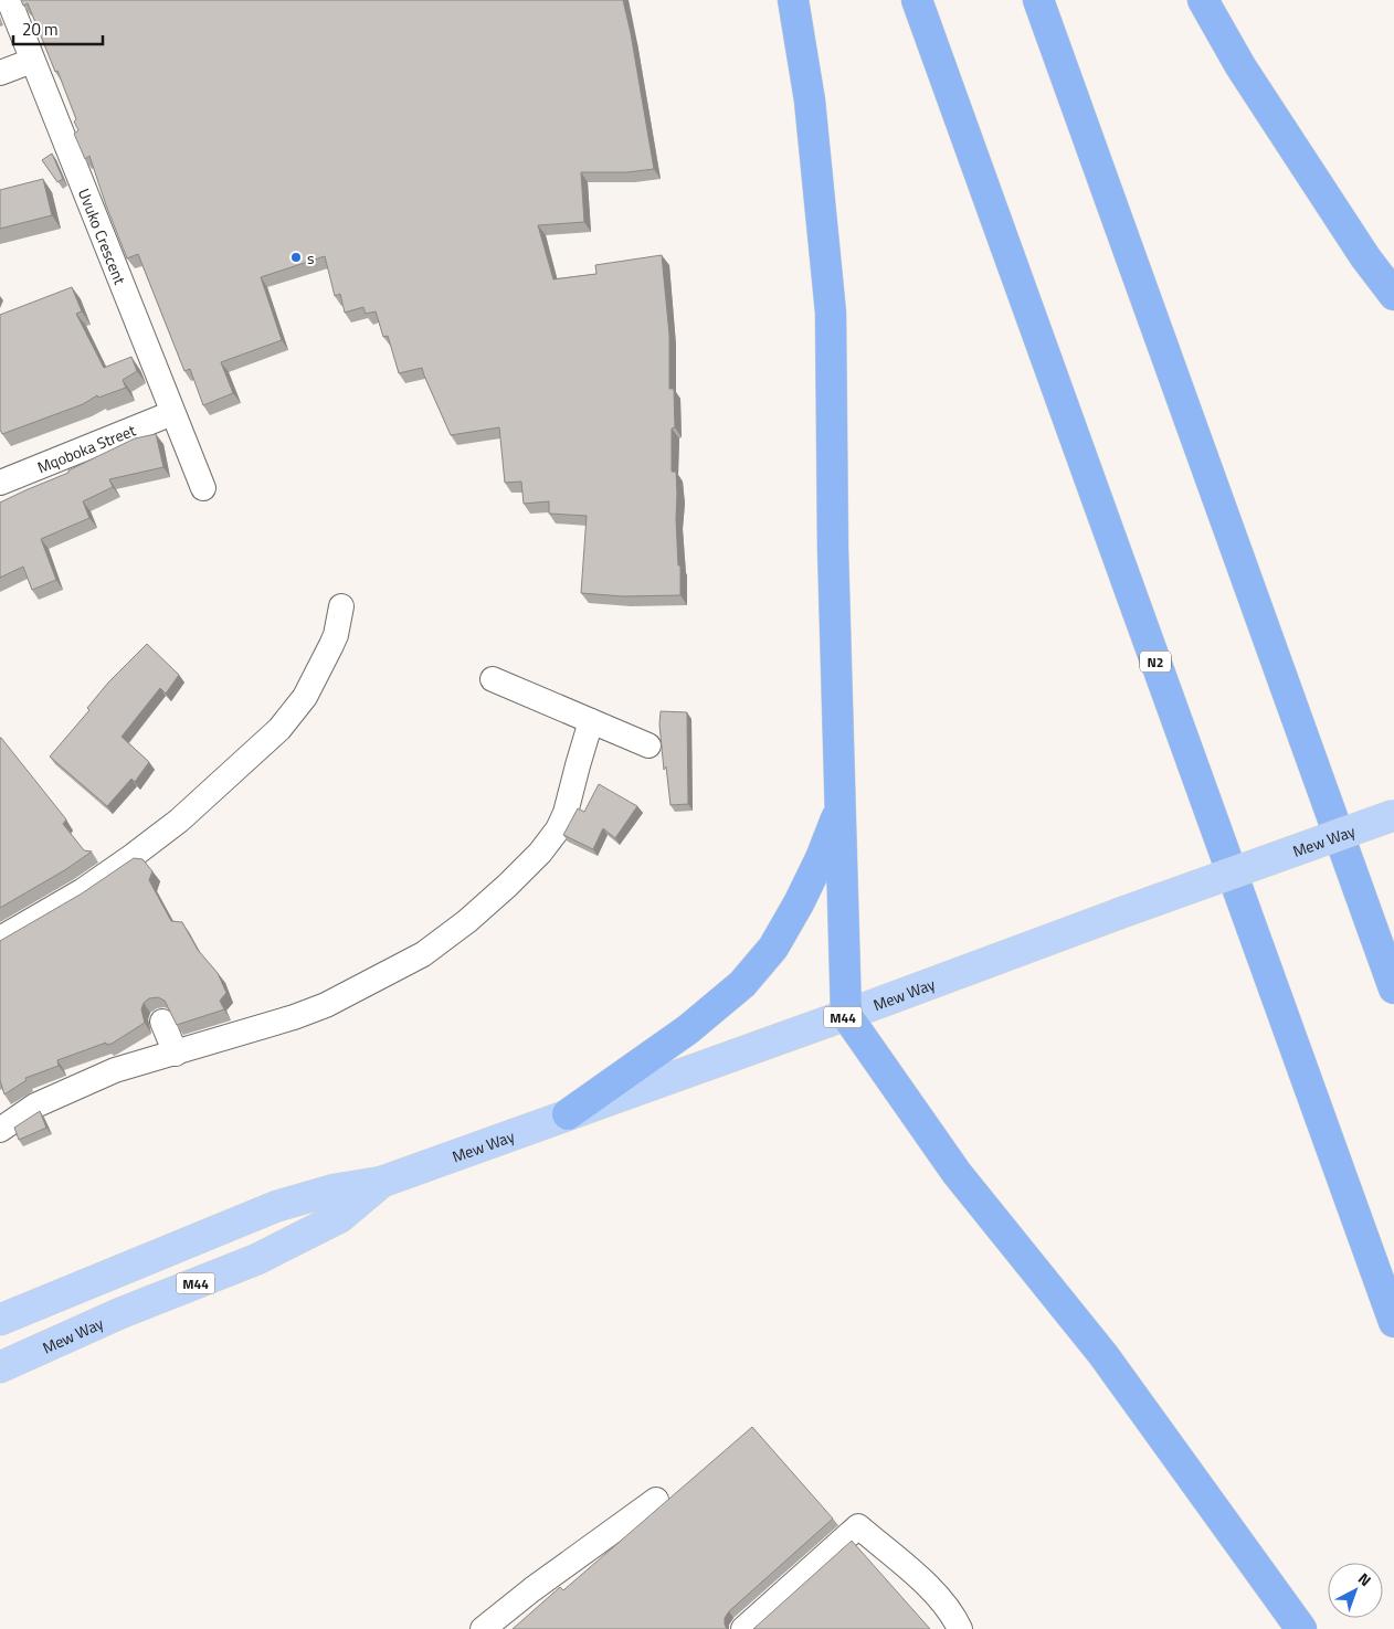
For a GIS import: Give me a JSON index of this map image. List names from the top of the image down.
{
  "streets": {
    "highway": ["N2"],
    "main road": ["Mew Way", "M44"],
    "street": ["Uvuko Crescent", "Mqoboka Street"]
  },
  "crossings": [
    ["Uvuko Crescent", "Mqoboka Street"]
  ],
  "places": ["s"],
  "scale_bar": "20 m",
  "north": "top right"
}
